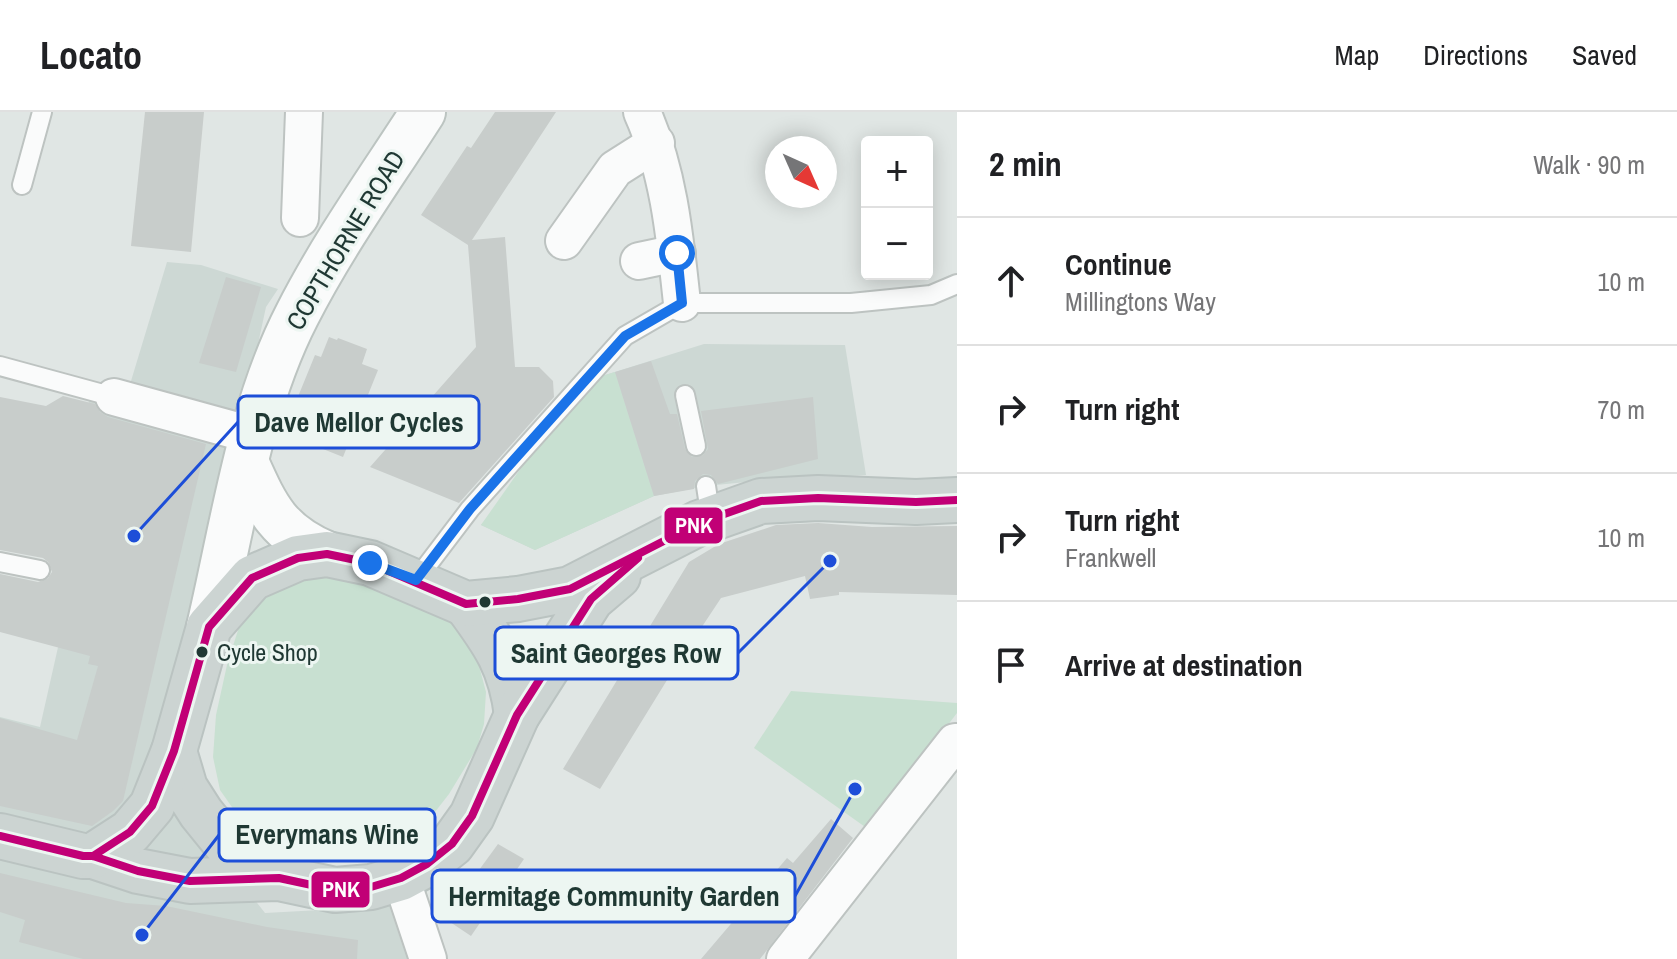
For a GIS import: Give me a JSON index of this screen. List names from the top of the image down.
{
  "streets": {
    "main road": ["COPTHORNE ROAD"]
  },
  "places": [
    "Dave Mellor Cycles",
    "Saint Georges Row",
    "Cycle Shop",
    "Hermitage Community Garden",
    "Everymans Wine"
  ],
  "lines": ["transit line PNK"],
  "north": "bottom right",
  "page": {
    "header": "Locato",
    "nav": ["Map", "Directions", "Saved"],
    "heading": ["2 min", "Walk · 90 m"],
    "map_buttons": ["+", "−"],
    "list": [
      ["Continue", "Millingtons Way", "10 m"],
      ["Turn right", "70 m"],
      ["Turn right", "Frankwell", "10 m"],
      "Arrive at destination"
    ]
  }
}
